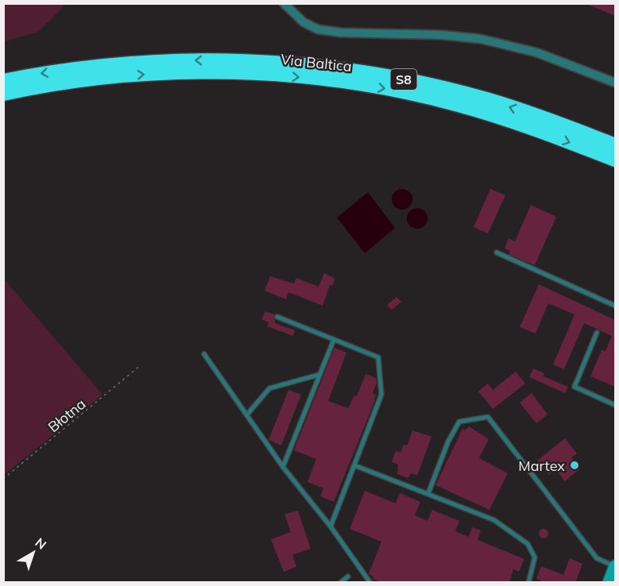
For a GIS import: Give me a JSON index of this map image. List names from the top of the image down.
{
  "streets": {
    "highway": ["Via Baltica", "S8"],
    "path": ["Błotna"]
  },
  "places": ["Martex"],
  "north": "top right"
}
